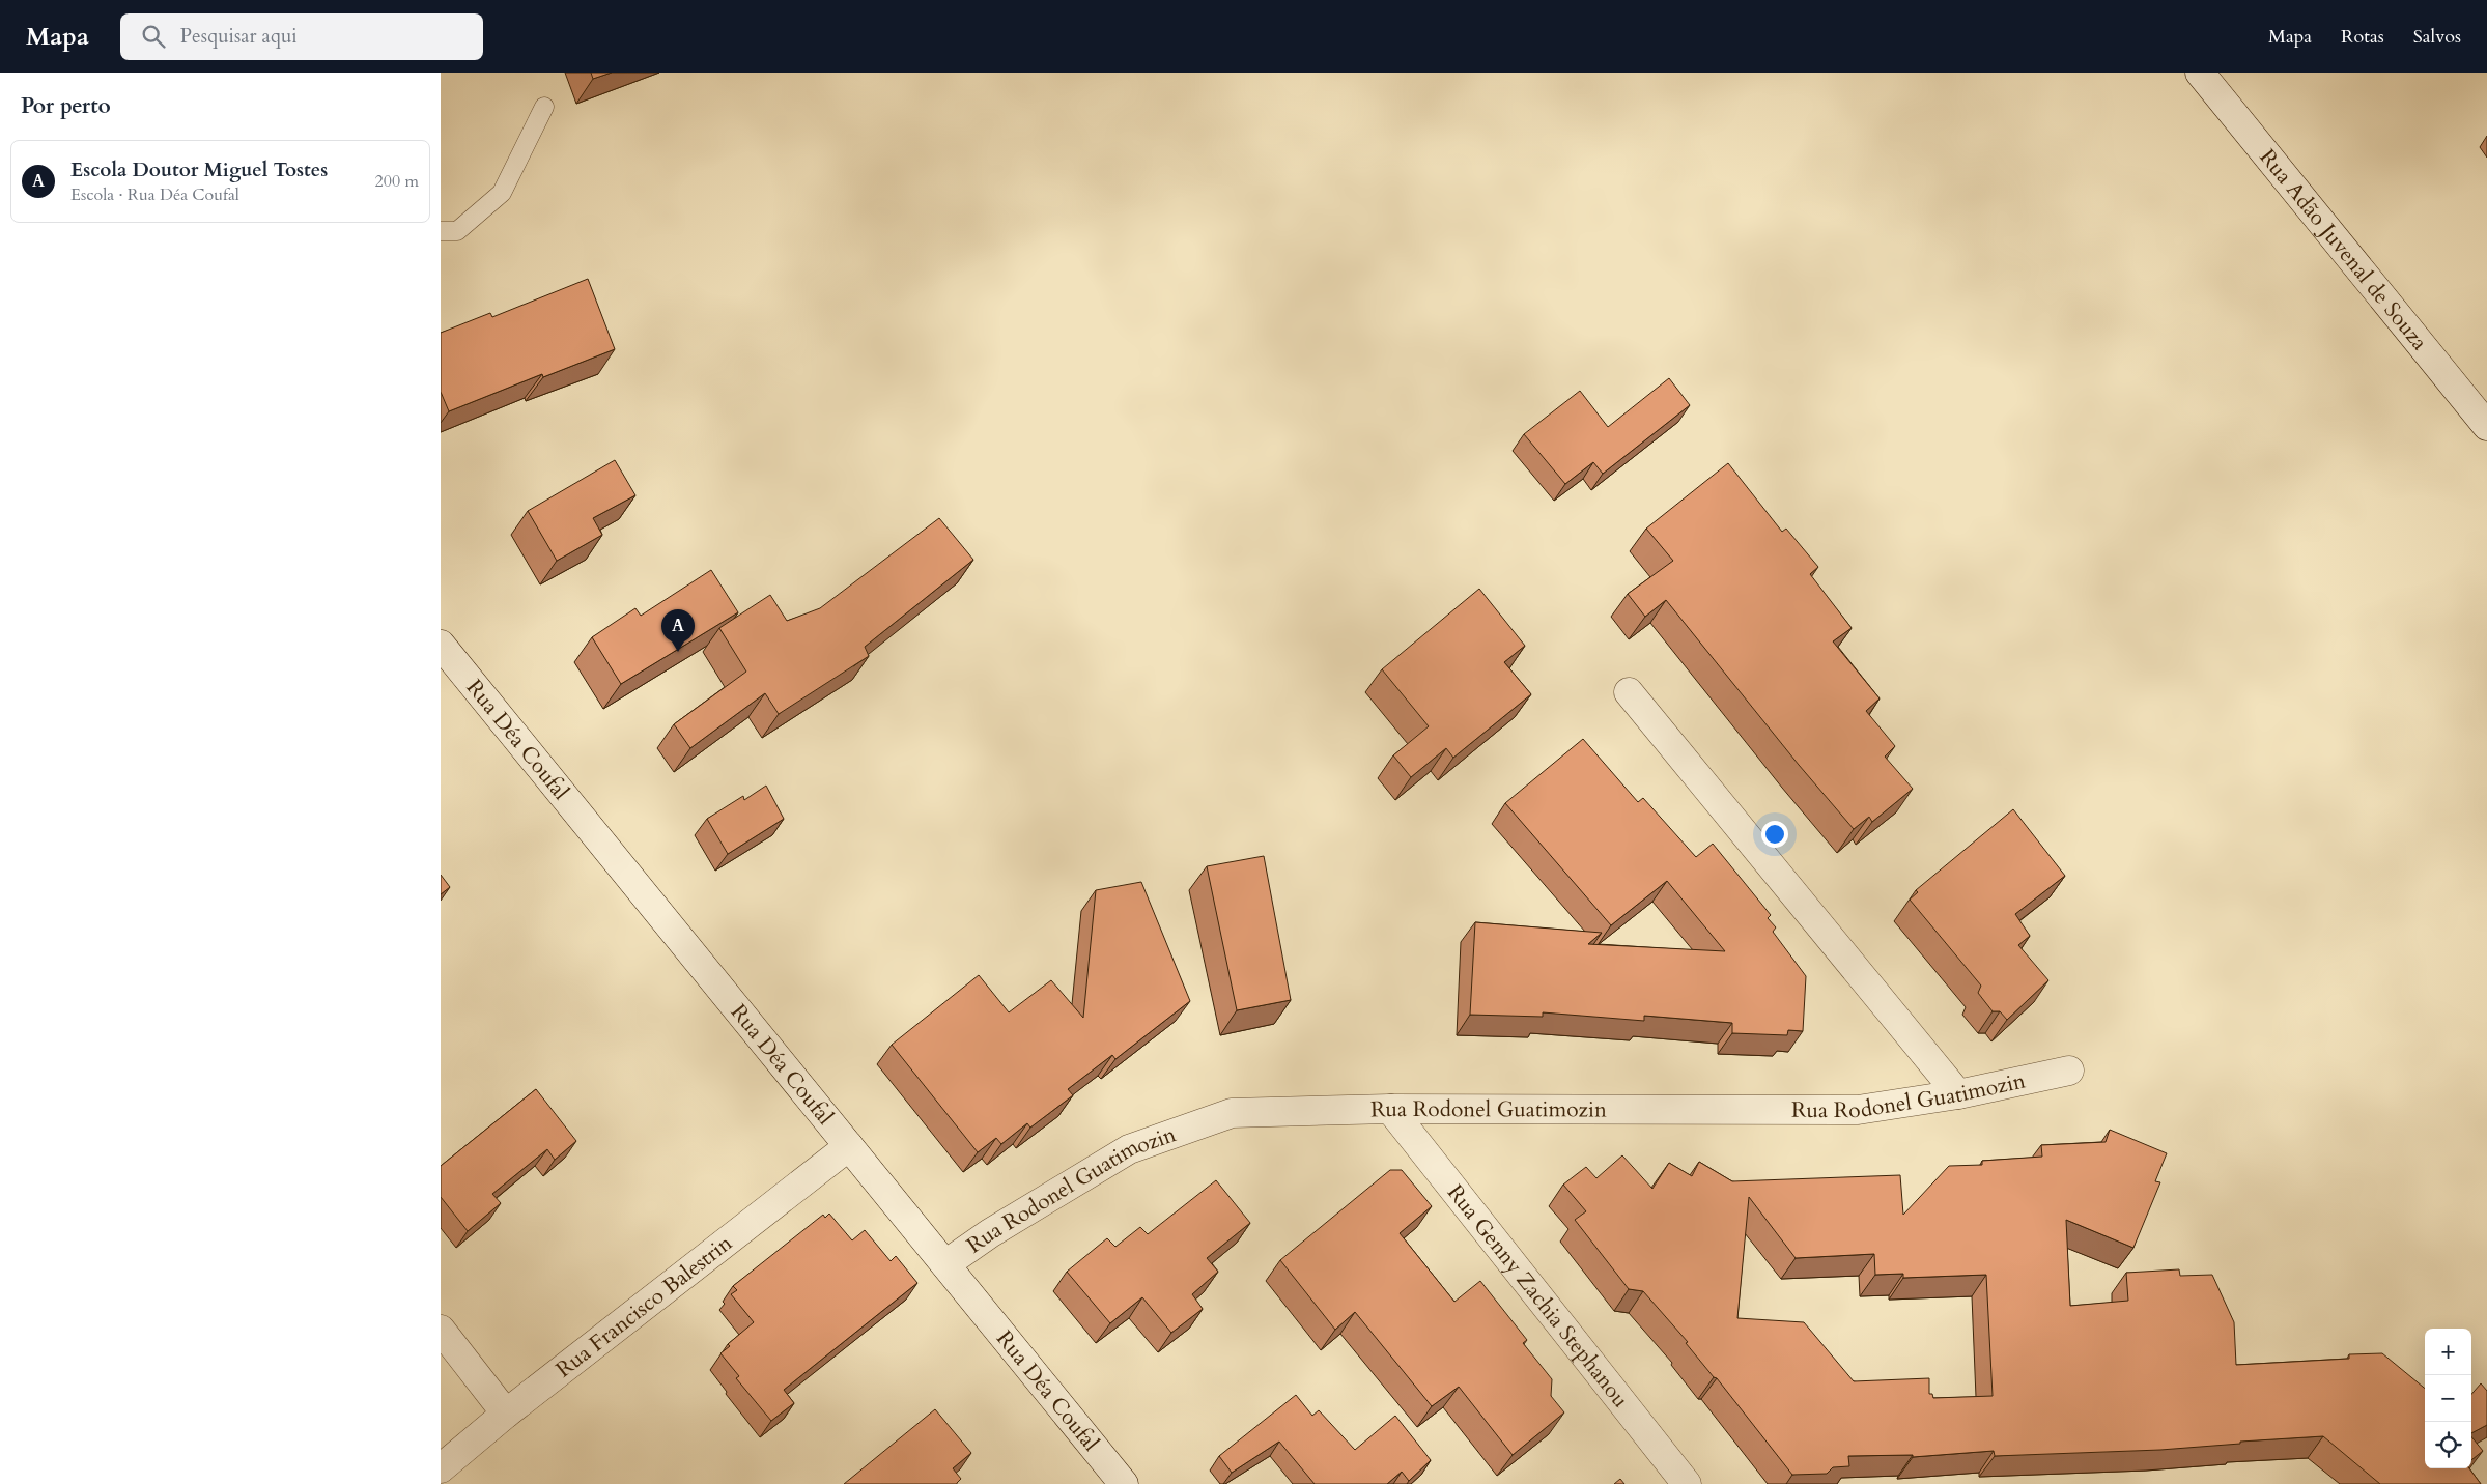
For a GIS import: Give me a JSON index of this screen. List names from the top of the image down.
{
  "streets": {
    "street": [
      "Rua Adão Juvenal de Souza",
      "Rua Déa Coufal",
      "Rua Rodonel Guatimozin",
      "Rua Genny Zachia Stephanou",
      "Rua Francisco Balestrin"
    ]
  },
  "crossings": [
    ["Rua Déa Coufal", "Rua Rodonel Guatimozin"],
    ["Rua Déa Coufal", "Rua Francisco Balestrin"],
    ["Rua Rodonel Guatimozin", "Rua Genny Zachia Stephanou"]
  ],
  "page": {
    "header": "Mapa",
    "search": "Pesquisar aqui",
    "nav": ["Mapa", "Rotas", "Salvos"],
    "heading": "Por perto",
    "list": [
      {
        "mark": "A",
        "name": "Escola Doutor Miguel Tostes",
        "note": "Escola · Rua Déa Coufal",
        "value": "200 m"
      }
    ],
    "pins": "A",
    "map_buttons": ["+", "−"]
  }
}
